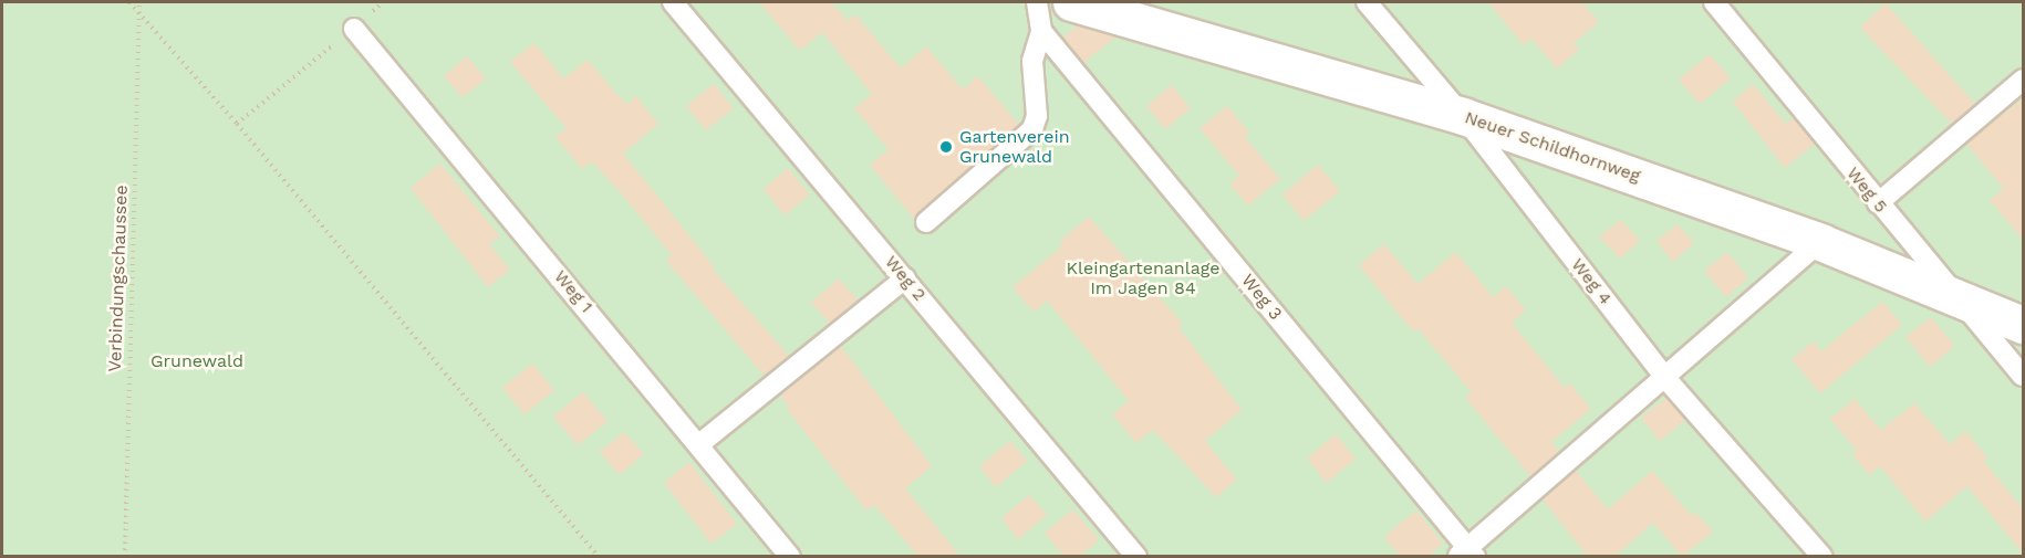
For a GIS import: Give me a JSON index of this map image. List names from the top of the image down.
{
  "streets": {
    "street": ["Neuer Schildhornweg"],
    "lane": [
      "Weg 5",
      "Weg 2",
      "Weg 4",
      "Weg 1",
      "Weg 3"
    ],
    "path": ["Verbindungschaussee"]
  },
  "crossings": [
    ["Neuer Schildhornweg", "Weg 5"],
    ["Neuer Schildhornweg", "Weg 4"]
  ],
  "parks": ["Kleingartenanlage Im Jagen 84", "Grunewald"],
  "places": ["Gartenverein Grunewald"]
}
